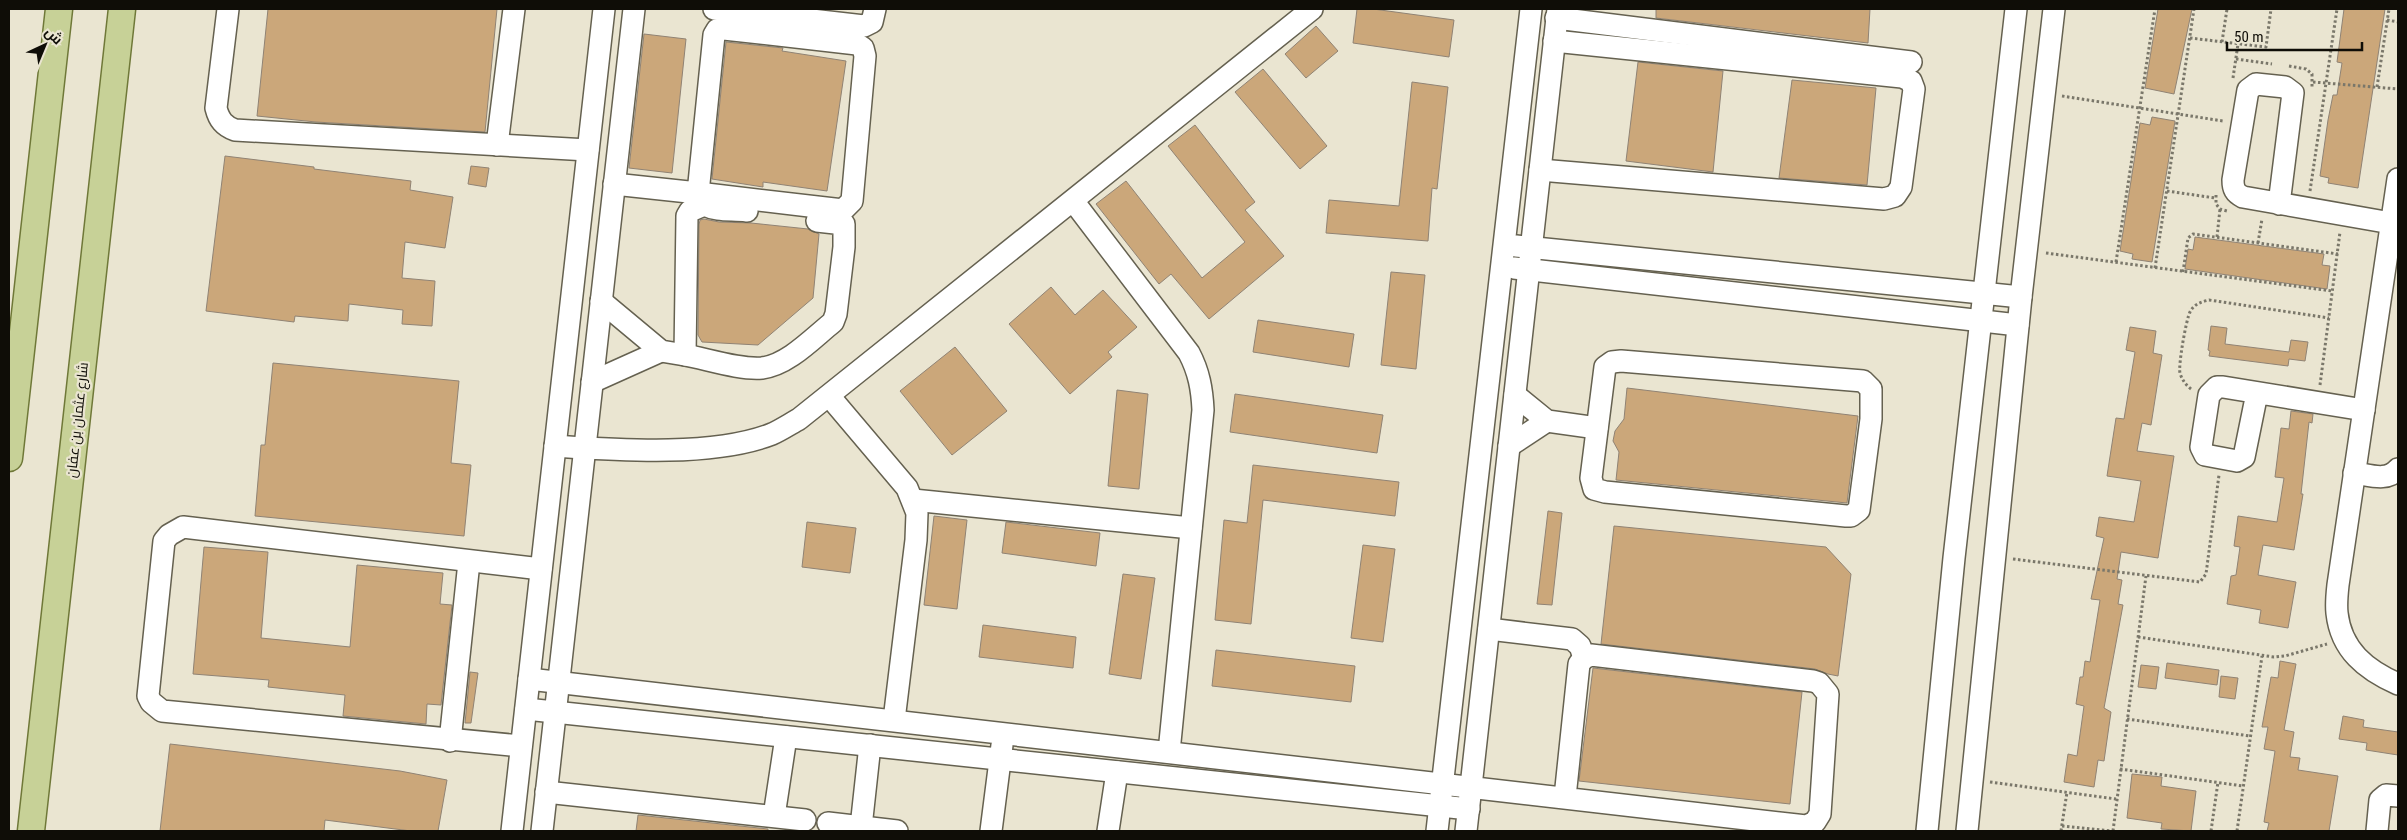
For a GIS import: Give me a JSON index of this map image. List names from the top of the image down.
{
  "streets": {
    "main road": ["شارع عثمان بن عفان"]
  },
  "scale_bar": "50 m",
  "north": "top right"
}
